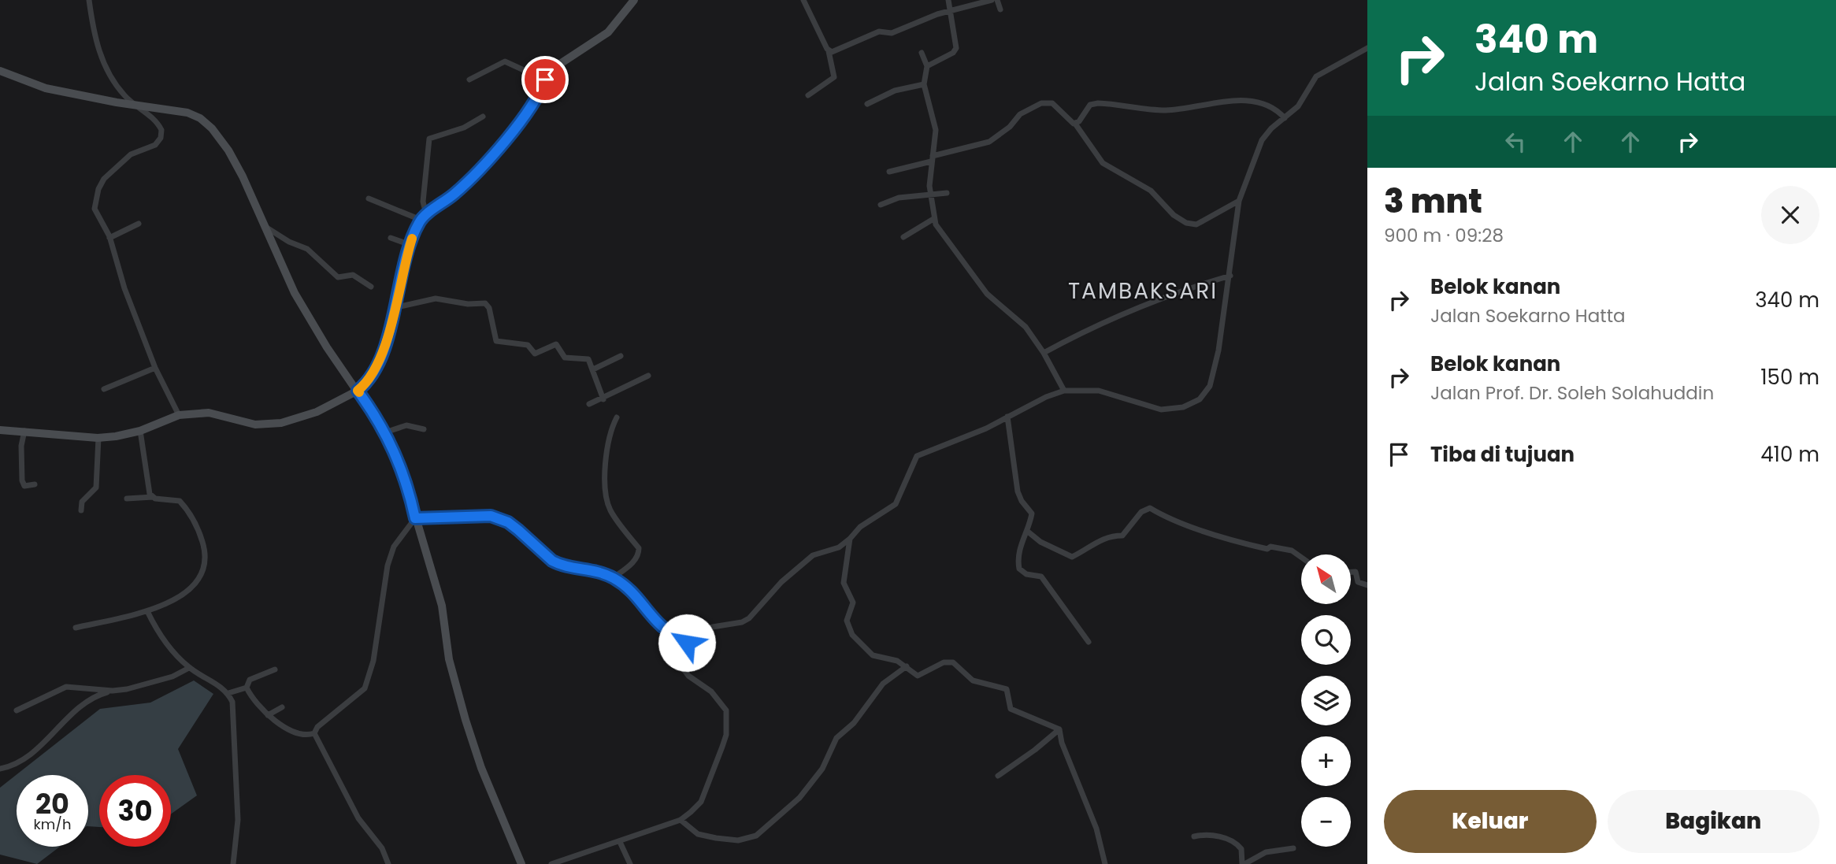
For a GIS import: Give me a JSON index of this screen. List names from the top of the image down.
{
  "districts": ["TAMBAKSARI"],
  "north": "top left",
  "page": {
    "turn": ["340 m", "Jalan Soekarno Hatta"],
    "heading": ["3 mnt", "900 m · 09:28"],
    "list": [
      {
        "name": "Belok kanan",
        "note": "Jalan Soekarno Hatta",
        "value": "340 m"
      },
      {
        "name": "Belok kanan",
        "note": "Jalan Prof. Dr. Soleh Solahuddin",
        "value": "150 m"
      },
      {
        "name": "Tiba di tujuan",
        "value": "410 m"
      }
    ],
    "map_buttons": ["+", "−"],
    "speed": "20 km/h",
    "limit": "30",
    "buttons": ["Keluar", "Bagikan"]
  }
}
